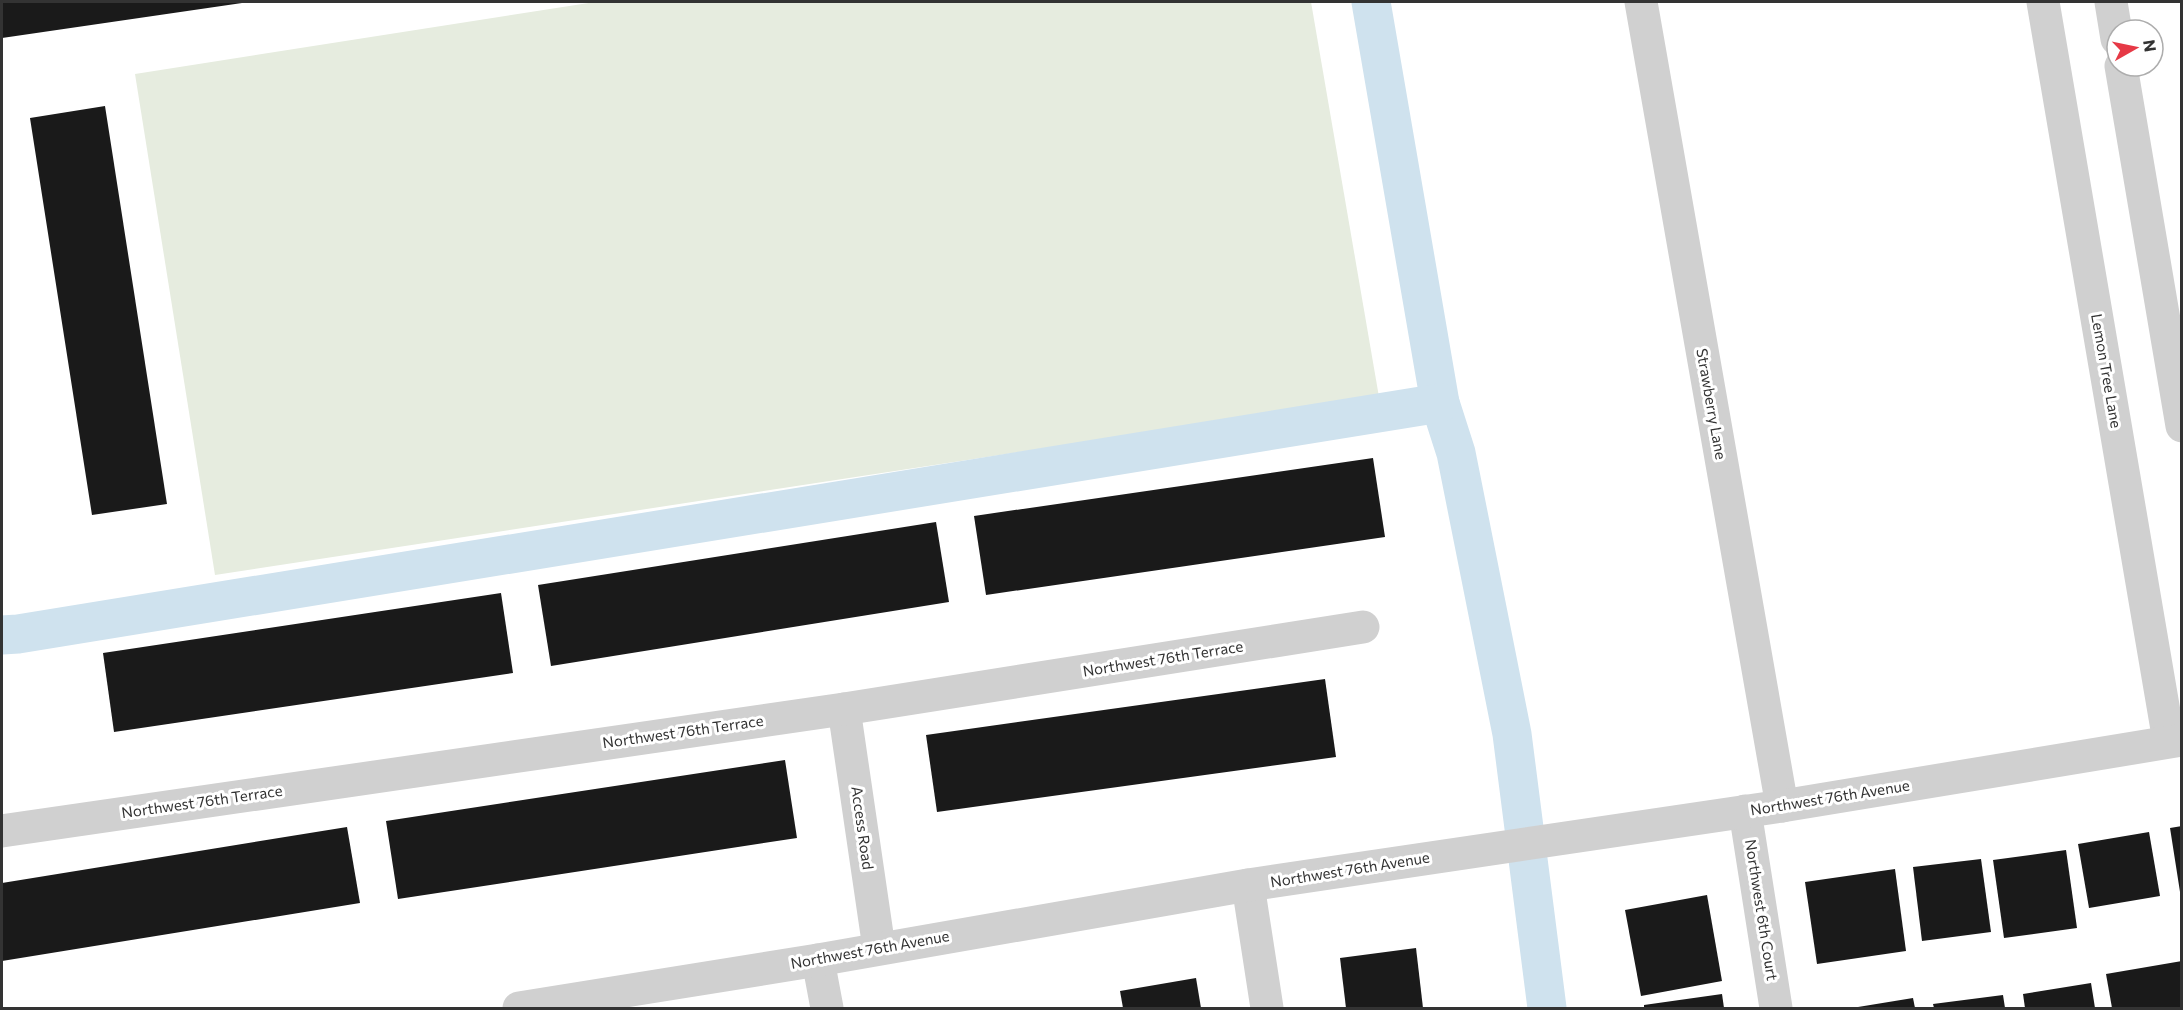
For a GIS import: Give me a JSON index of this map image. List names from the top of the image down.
{
  "streets": {
    "street": [
      "Lemon Tree Lane",
      "Strawberry Lane",
      "Northwest 76th Terrace",
      "Northwest 76th Avenue",
      "Access Road",
      "Northwest 6th Court"
    ]
  },
  "crossings": [
    ["Lemon Tree Lane", "Northwest 76th Avenue"],
    ["Strawberry Lane", "Northwest 76th Avenue"],
    ["Northwest 76th Terrace", "Access Road"],
    ["Northwest 76th Avenue", "Access Road"],
    ["Northwest 76th Avenue", "Northwest 6th Court"]
  ],
  "north": "right"
}
